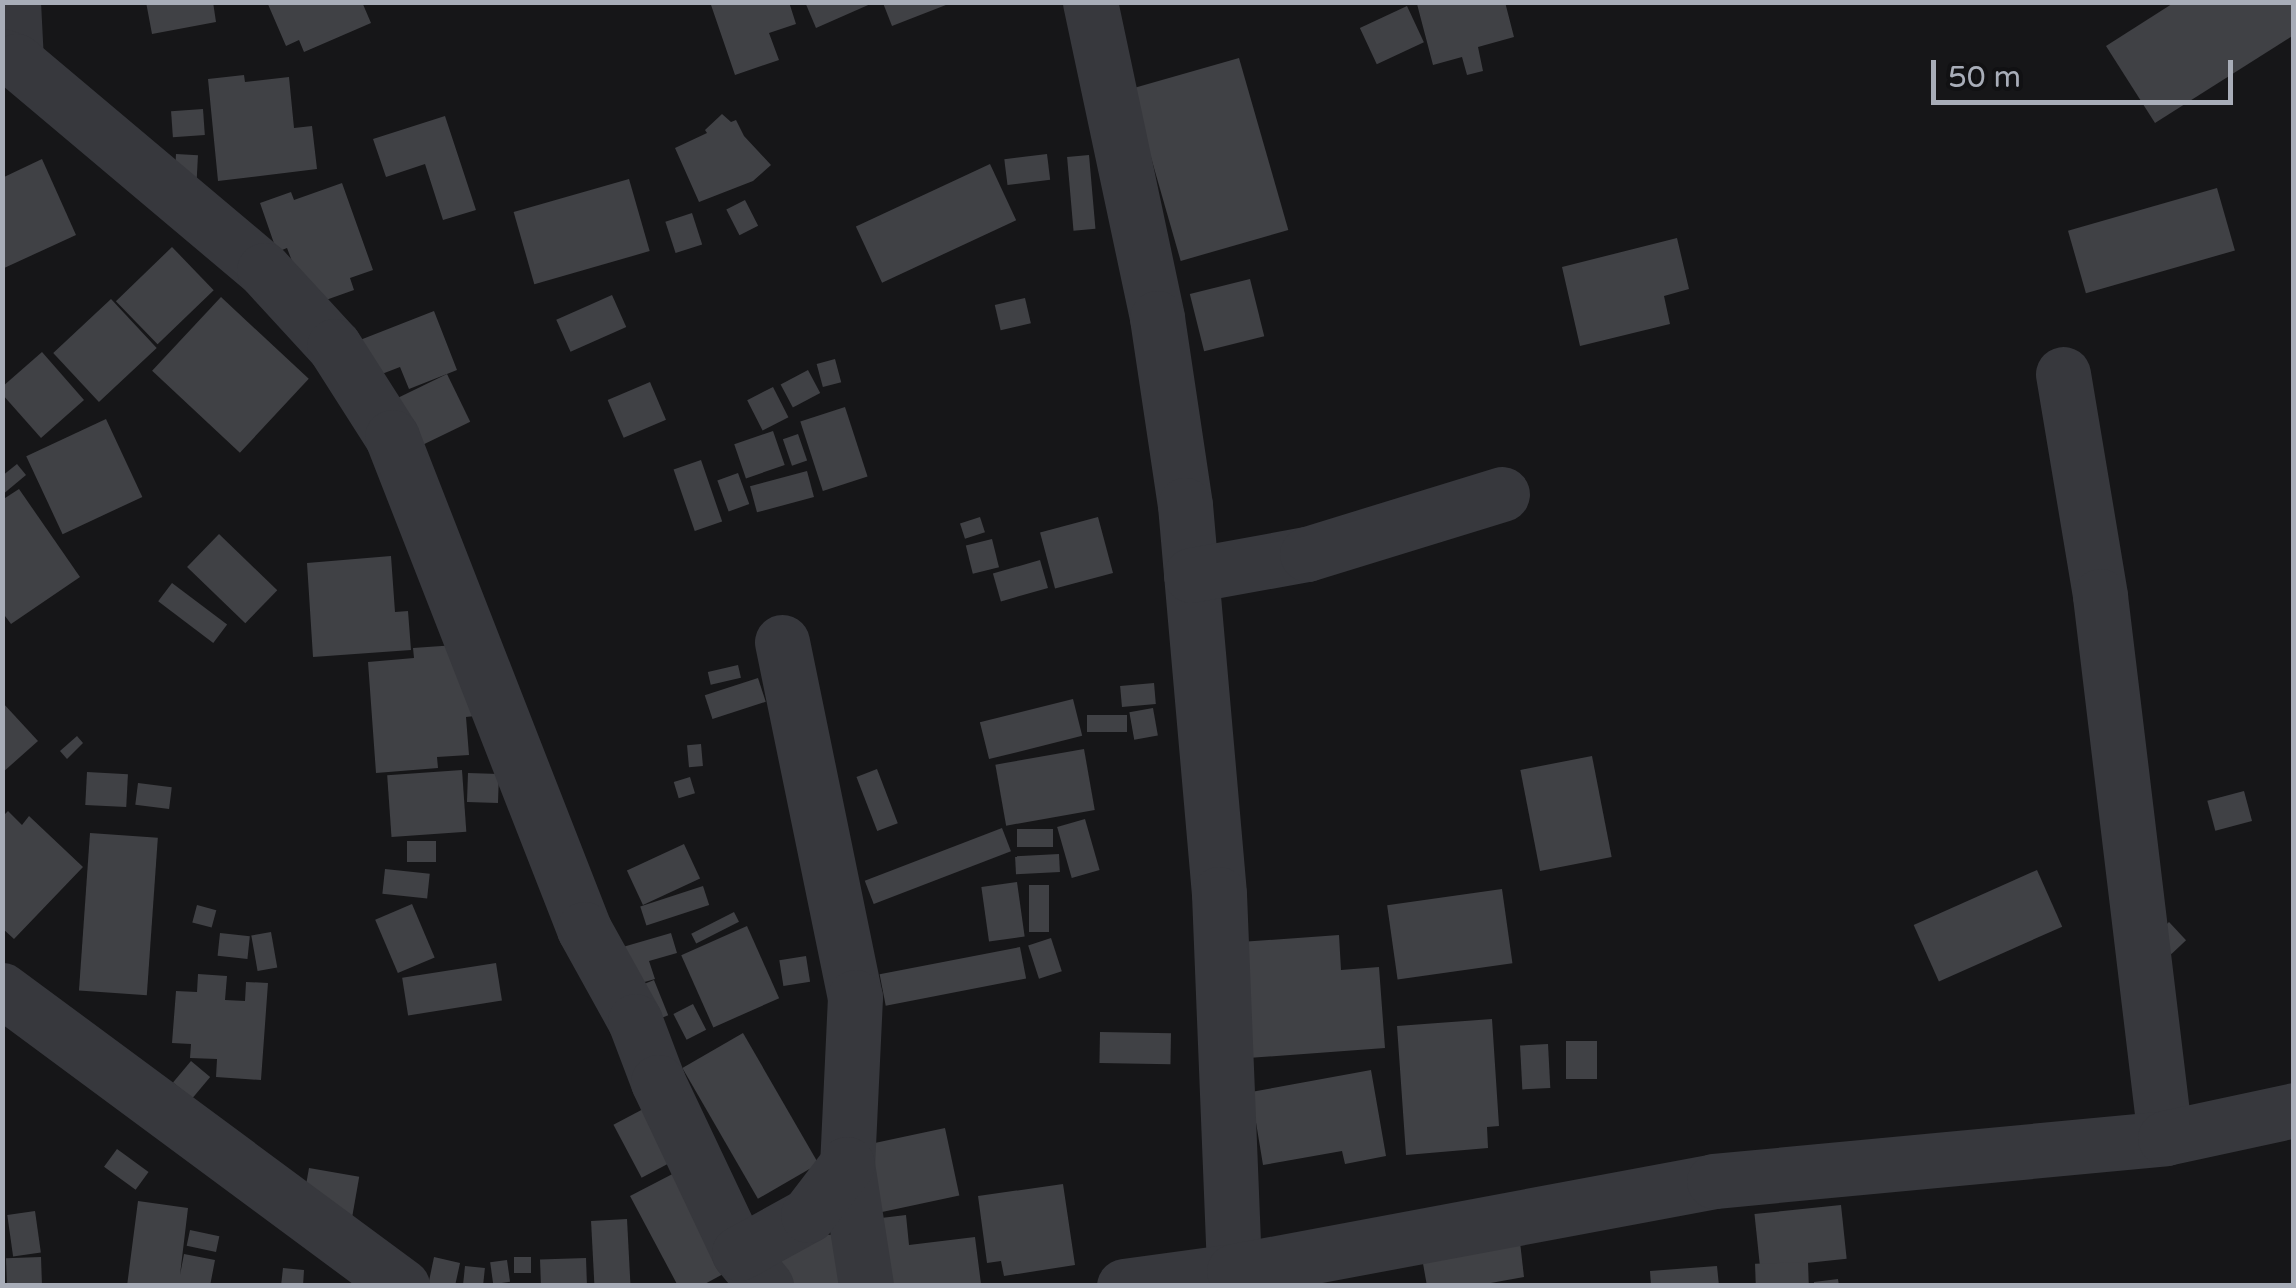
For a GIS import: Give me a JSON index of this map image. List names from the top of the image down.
{
  "scale_bar": "50 m"
}
